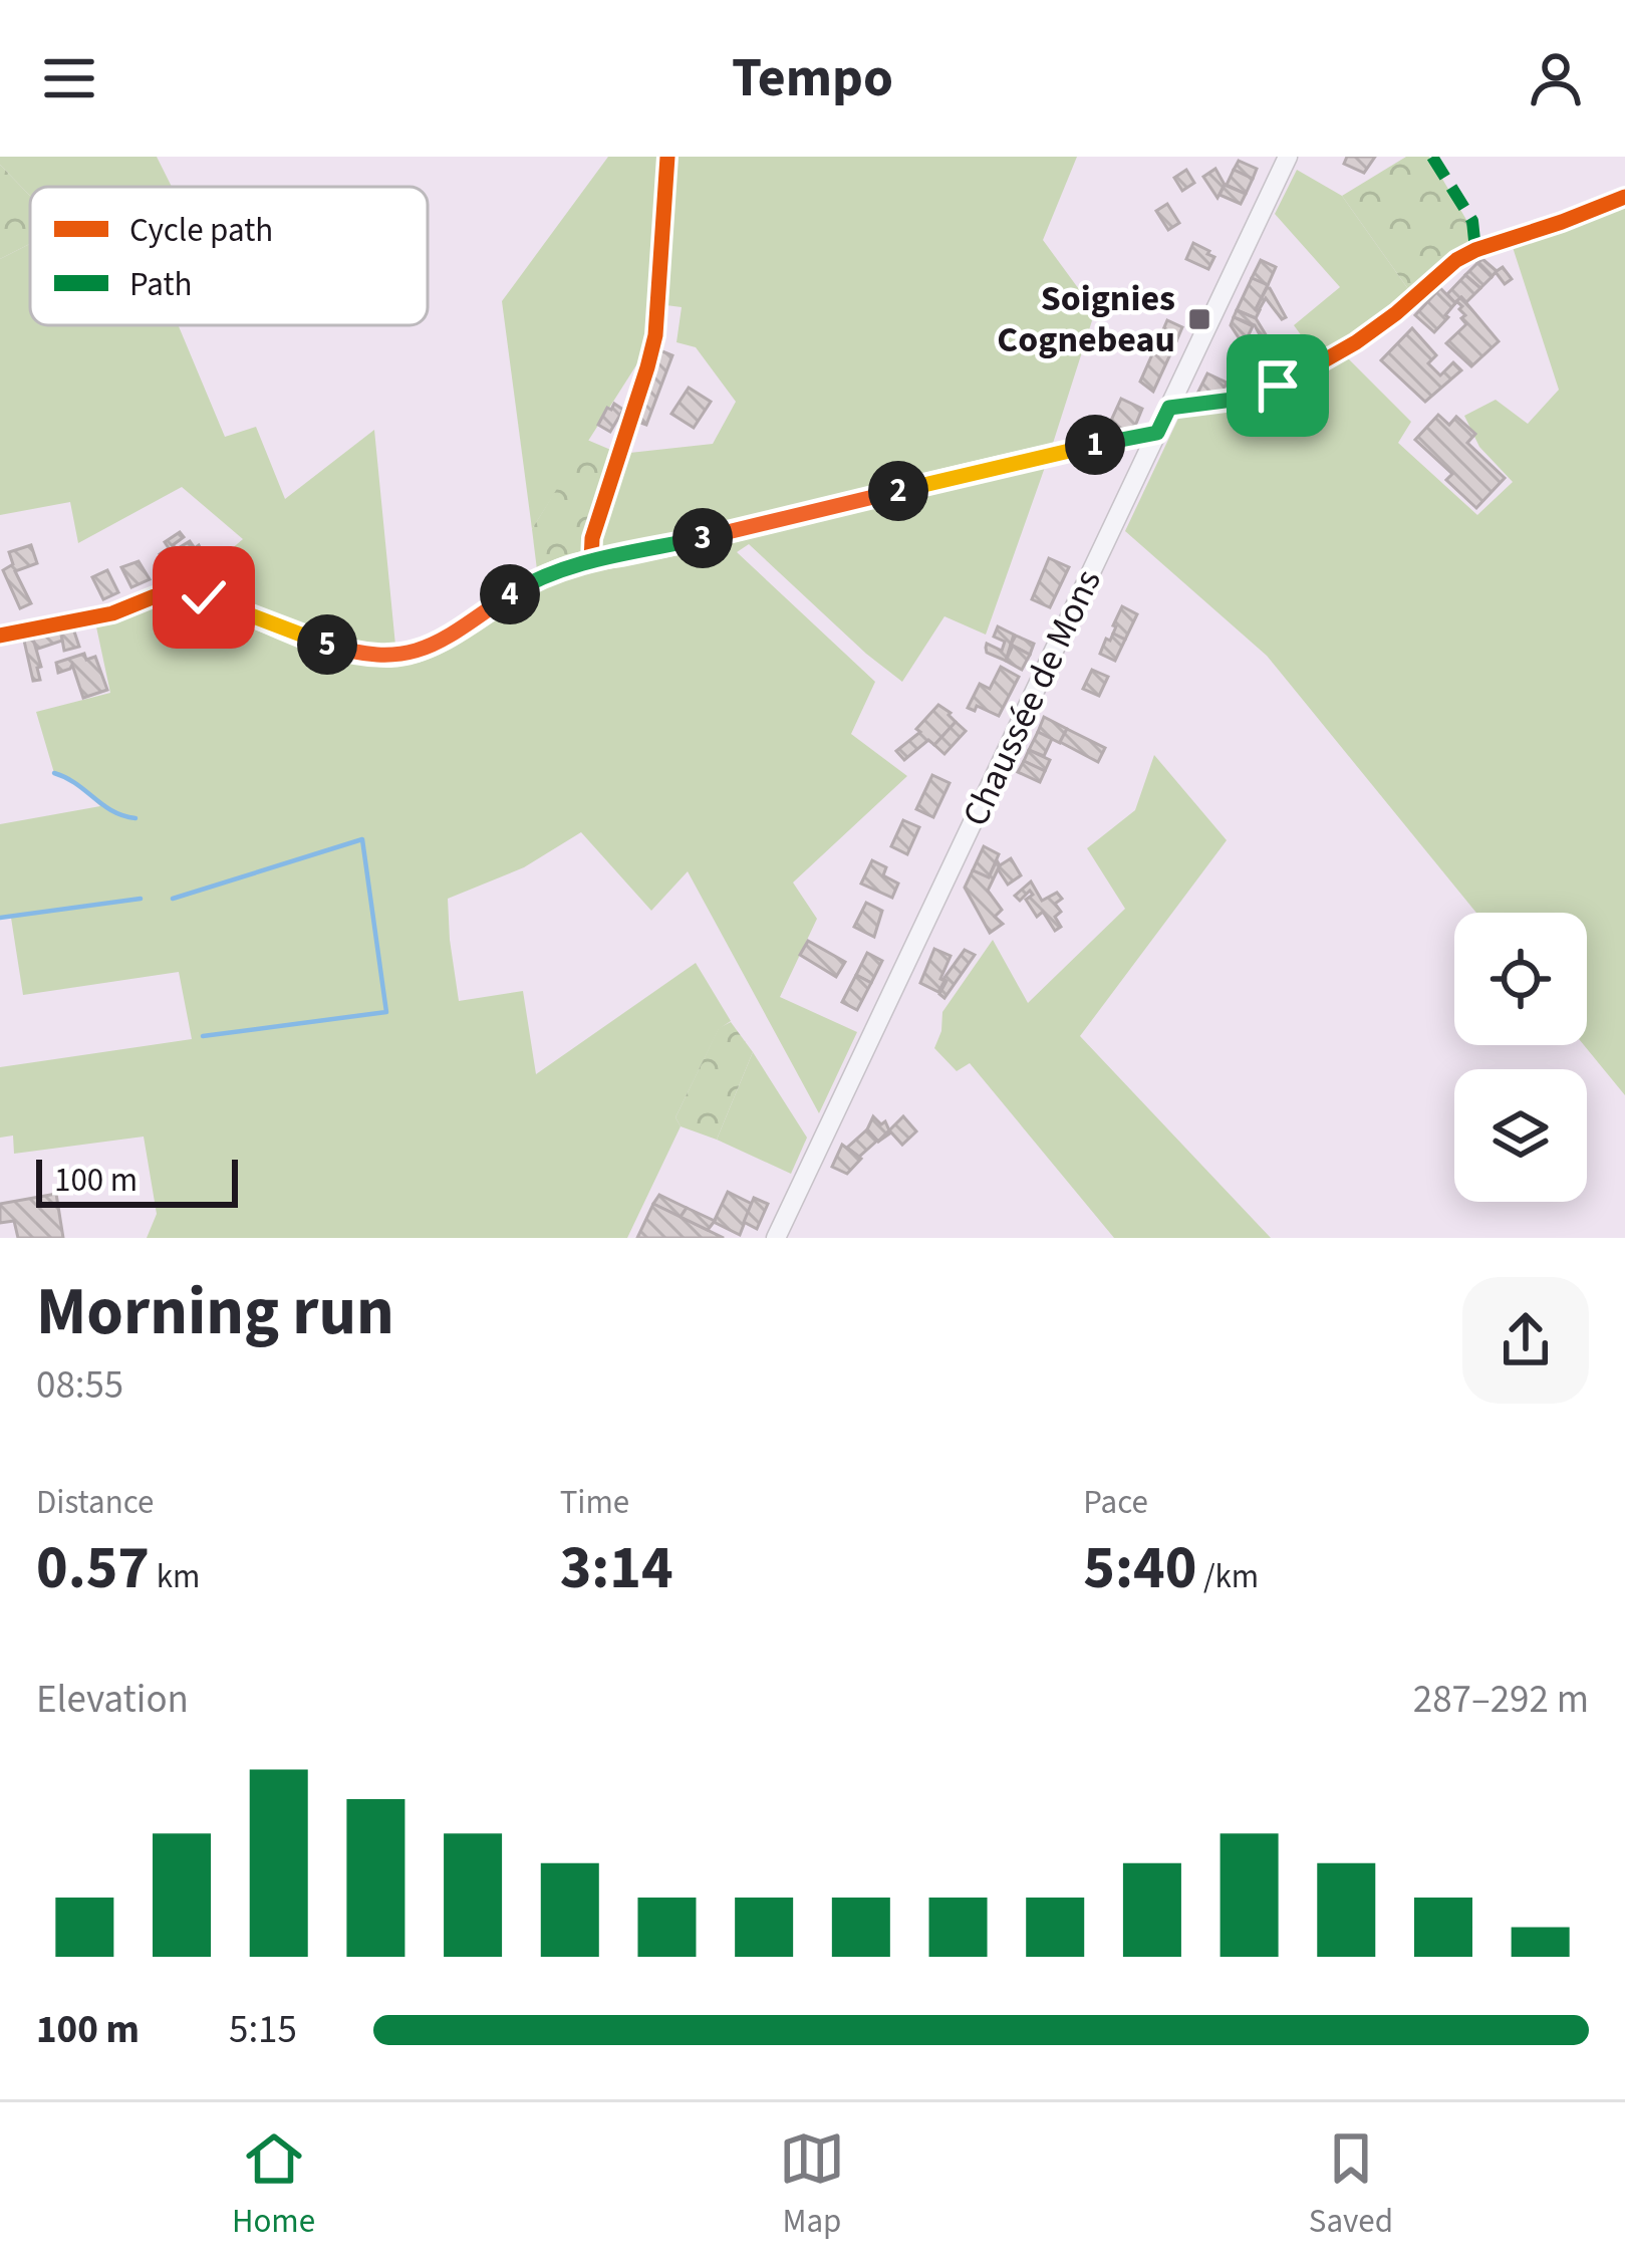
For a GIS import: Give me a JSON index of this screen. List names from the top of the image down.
{
  "streets": {
    "main road": ["Chaussée de Mons"]
  },
  "places": {
    "transit": ["Soignies Cognebeau"]
  },
  "legend": ["Cycle path", "Path"],
  "scale_bar": "100 m",
  "page": {
    "header": "Tempo",
    "pins": [
      "1",
      "2",
      "3",
      "4",
      "5"
    ],
    "scale": "100 m",
    "heading": ["Morning run", "08:55"],
    "stats": [
      ["Distance", "0.57 km"],
      ["Time", "3:14"],
      ["Pace", "5:40 /km"]
    ],
    "chart": ["Elevation", "287–292 m"],
    "list": [
      {
        "name": "100 m",
        "note": "5:15"
      }
    ],
    "tabs": ["Home", "Map", "Saved"]
  }
}
